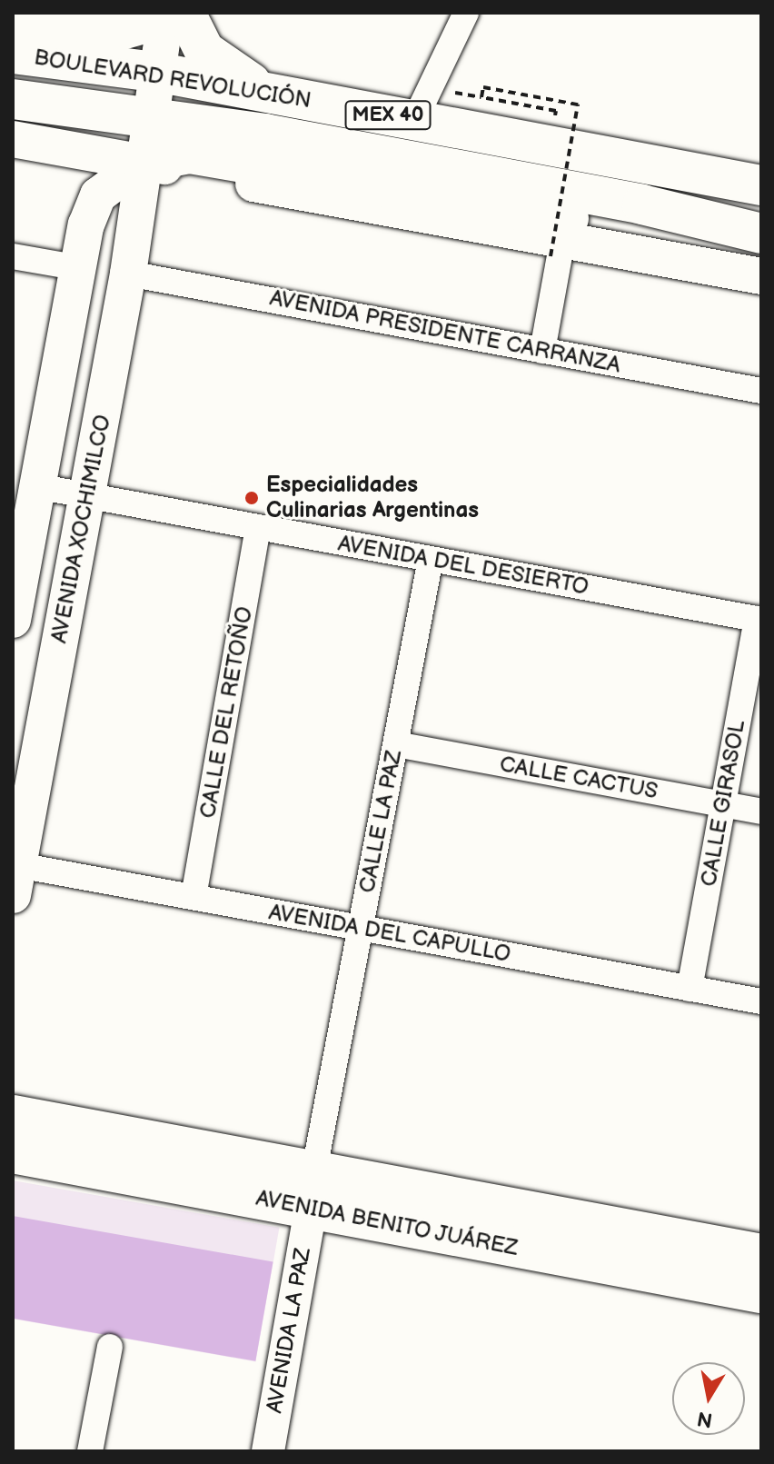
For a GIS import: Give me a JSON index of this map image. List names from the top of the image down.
{
  "streets": {
    "main road": [
      "BOULEVARD REVOLUCIÓN",
      "MEX 40",
      "AVENIDA XOCHIMILCO",
      "AVENIDA BENITO JUÁREZ"
    ],
    "street": [
      "AVENIDA PRESIDENTE CARRANZA",
      "AVENIDA DEL DESIERTO",
      "CALLE DEL RETOÑO",
      "CALLE CACTUS",
      "CALLE GIRASOL",
      "CALLE LA PAZ",
      "AVENIDA DEL CAPULLO",
      "AVENIDA LA PAZ"
    ]
  },
  "crossings": [
    ["BOULEVARD REVOLUCIÓN", "AVENIDA XOCHIMILCO"],
    ["MEX 40", "AVENIDA XOCHIMILCO"],
    ["AVENIDA PRESIDENTE CARRANZA", "AVENIDA XOCHIMILCO"],
    ["AVENIDA XOCHIMILCO", "AVENIDA DEL DESIERTO"],
    ["AVENIDA XOCHIMILCO", "AVENIDA DEL CAPULLO"],
    ["AVENIDA DEL DESIERTO", "CALLE DEL RETOÑO"],
    ["AVENIDA DEL DESIERTO", "CALLE GIRASOL"],
    ["AVENIDA DEL DESIERTO", "CALLE LA PAZ"],
    ["CALLE DEL RETOÑO", "AVENIDA DEL CAPULLO"],
    ["CALLE CACTUS", "CALLE GIRASOL"],
    ["CALLE CACTUS", "CALLE LA PAZ"],
    ["CALLE GIRASOL", "AVENIDA DEL CAPULLO"],
    ["CALLE LA PAZ", "AVENIDA DEL CAPULLO"],
    ["CALLE LA PAZ", "AVENIDA BENITO JUÁREZ"],
    ["AVENIDA BENITO JUÁREZ", "AVENIDA LA PAZ"]
  ],
  "places": ["Especialidades Culinarias Argentinas"],
  "north": "bottom"
}
